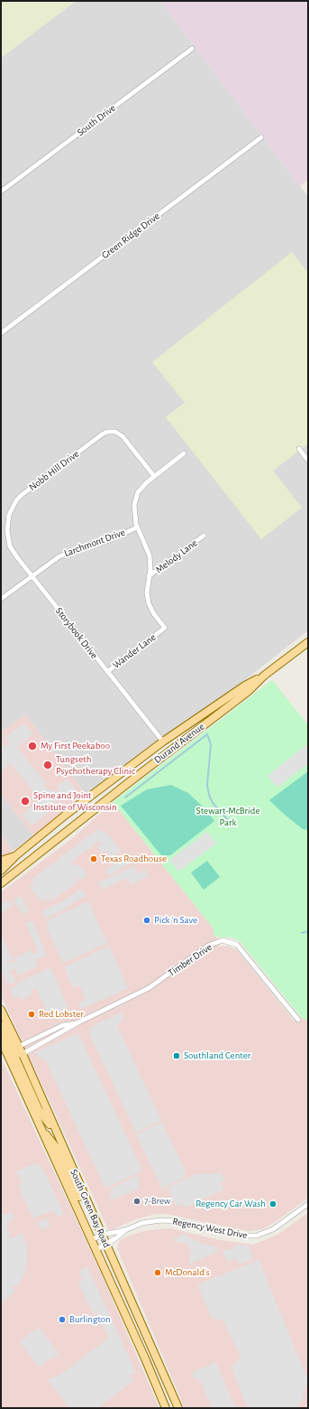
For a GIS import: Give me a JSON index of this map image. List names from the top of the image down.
{
  "streets": {
    "main road": ["Durand Avenue", "South Green Bay Road"],
    "street": [
      "South Drive",
      "Green Ridge Drive",
      "Nobb Hill Drive",
      "Larchmont Drive",
      "Melody Lane",
      "Storybook Drive",
      "Wander Lane",
      "Timber Drive",
      "Regency West Drive"
    ]
  },
  "crossings": [
    ["Nobb Hill Drive", "Larchmont Drive"],
    ["Nobb Hill Drive", "Storybook Drive"],
    ["Nobb Hill Drive", "Wander Lane"],
    ["Larchmont Drive", "Storybook Drive"],
    ["Larchmont Drive", "Wander Lane"],
    ["Melody Lane", "Wander Lane"],
    ["Storybook Drive", "Wander Lane"],
    ["Storybook Drive", "Durand Avenue"],
    ["Timber Drive", "South Green Bay Road"],
    ["South Green Bay Road", "Regency West Drive"]
  ],
  "parks": ["Stewart-McBride Park"],
  "places": [
    "My First Peekaboo",
    "Tungseth Psychotherapy Clinic",
    "Spine and Joint Institute of Wisconsin",
    "Texas Roadhouse",
    "Pick 'n Save",
    "Red Lobster",
    "Southland Center",
    "7-Brew",
    "Regency Car Wash",
    "McDonald's",
    "Burlington"
  ]
}
